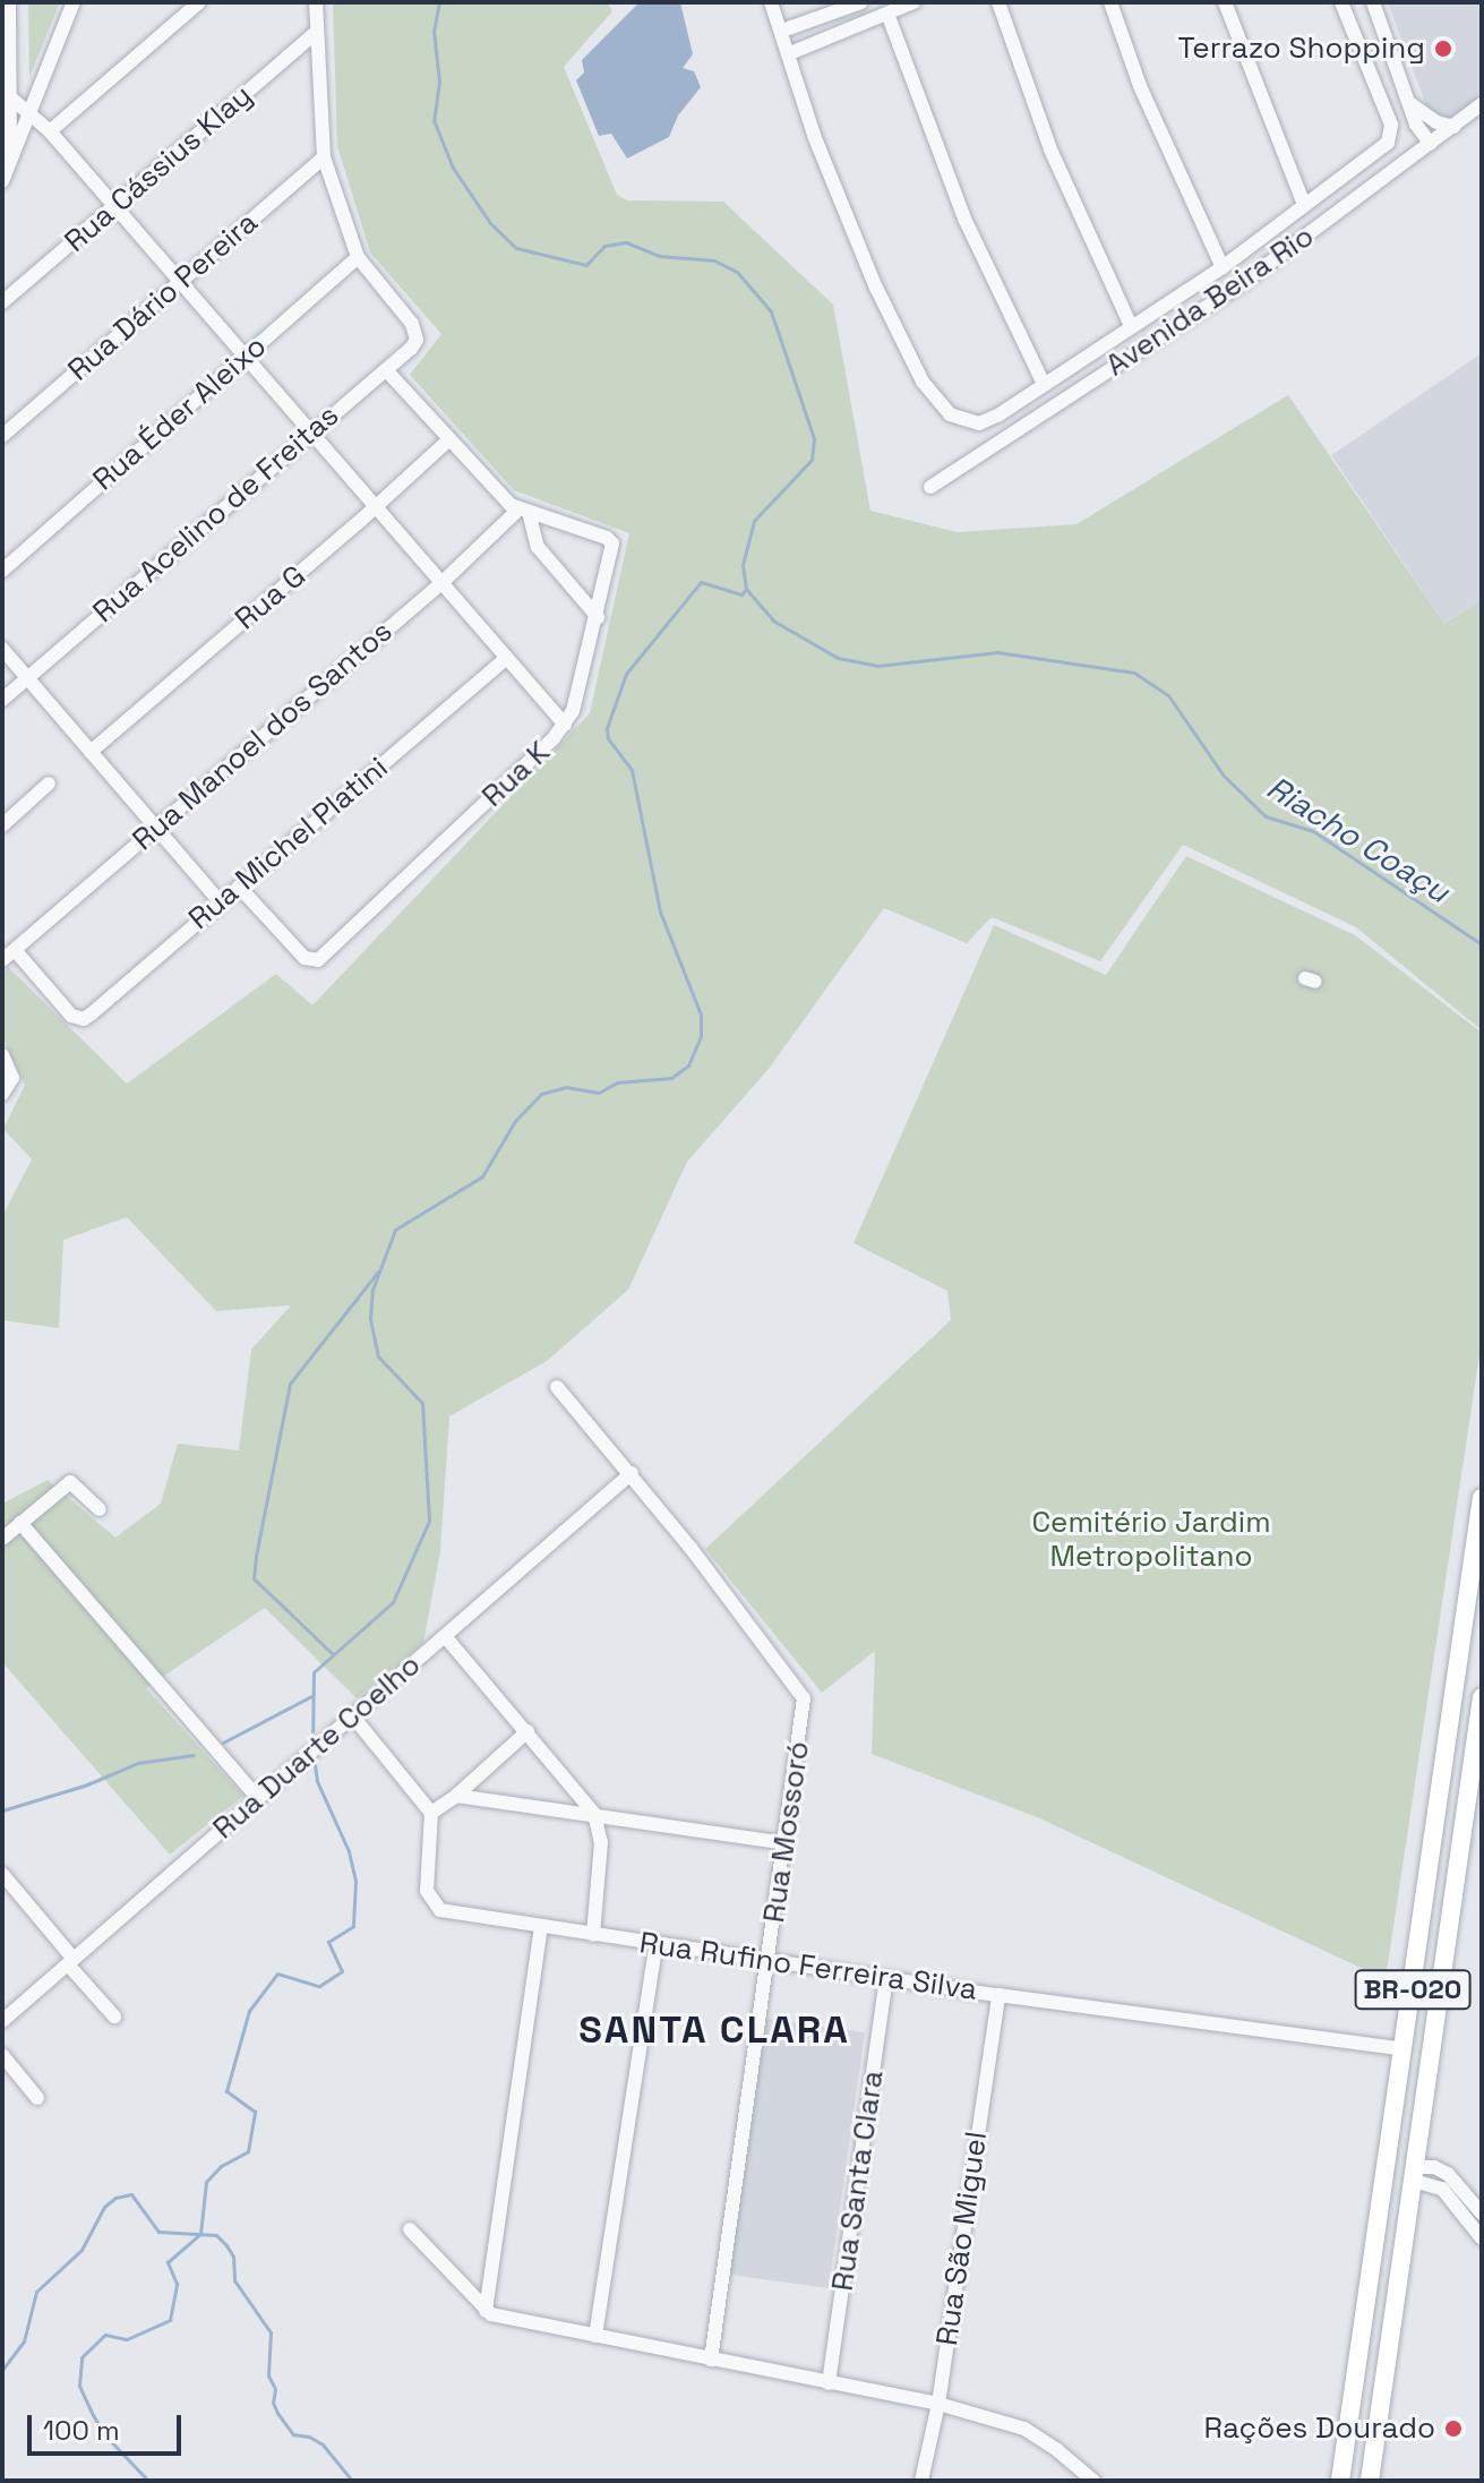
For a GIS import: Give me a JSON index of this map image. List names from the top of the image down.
{
  "streets": {
    "highway": ["BR-020"],
    "street": [
      "Rua Cássius Klay",
      "Rua Dário Pereira",
      "Avenida Beira Rio",
      "Rua Éder Aleixo",
      "Rua Acelino de Freitas",
      "Rua G",
      "Rua Manoel dos Santos",
      "Rua K",
      "Rua Michel Platini",
      "Rua Duarte Coelho",
      "Rua Mossoró",
      "Rua Rufino Ferreira Silva",
      "Rua Santa Clara",
      "Rua São Miguel"
    ]
  },
  "crossings": [
    ["Rua Éder Aleixo", "Rua Acelino de Freitas"],
    ["Rua Manoel dos Santos", "Rua K"],
    ["Rua Manoel dos Santos", "Rua Michel Platini"],
    ["Rua K", "Rua Michel Platini"],
    ["Rua Duarte Coelho", "Rua Mossoró"],
    ["Rua Mossoró", "Rua Rufino Ferreira Silva"],
    ["Rua Rufino Ferreira Silva", "BR-020"],
    ["Rua Rufino Ferreira Silva", "Rua Santa Clara"],
    ["Rua Rufino Ferreira Silva", "Rua São Miguel"]
  ],
  "districts": ["SANTA CLARA"],
  "water": ["Riacho Coaçu"],
  "parks": ["Cemitério Jardim Metropolitano"],
  "places": ["Terrazo Shopping", "Rações Dourado"],
  "scale_bar": "100 m"
}
